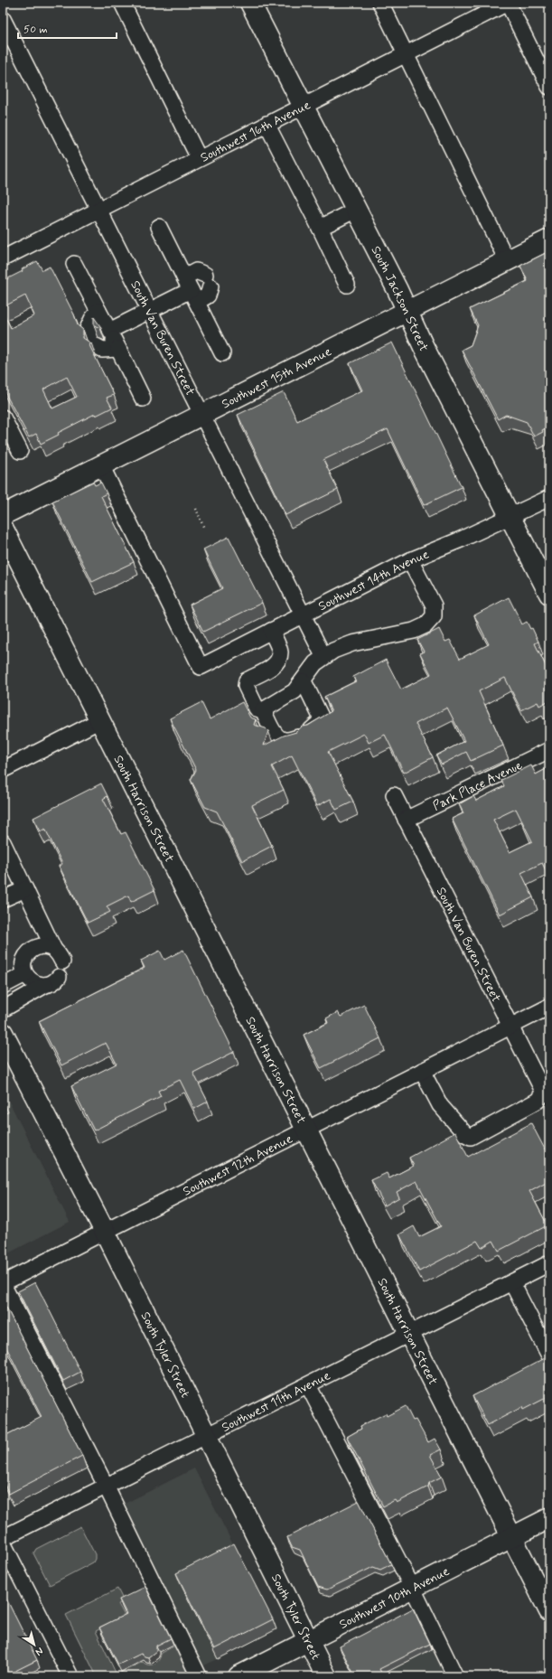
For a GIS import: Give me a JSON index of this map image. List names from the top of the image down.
{
  "streets": {
    "main road": [
      "South Jackson Street",
      "Southwest 15th Avenue",
      "South Harrison Street",
      "South Tyler Street",
      "Southwest 10th Avenue"
    ],
    "street": [
      "Southwest 16th Avenue",
      "South Van Buren Street",
      "Southwest 14th Avenue",
      "Park Place Avenue",
      "Southwest 12th Avenue",
      "Southwest 11th Avenue"
    ]
  },
  "crossings": [
    ["Southwest 16th Avenue", "South Jackson Street"],
    ["Southwest 16th Avenue", "South Van Buren Street"],
    ["South Jackson Street", "Southwest 15th Avenue"],
    ["South Jackson Street", "Southwest 14th Avenue"],
    ["South Van Buren Street", "Southwest 15th Avenue"],
    ["South Van Buren Street", "Southwest 14th Avenue"],
    ["South Van Buren Street", "Park Place Avenue"],
    ["South Van Buren Street", "Southwest 12th Avenue"],
    ["Southwest 15th Avenue", "Southwest 14th Avenue"],
    ["South Harrison Street", "Southwest 12th Avenue"],
    ["South Harrison Street", "Southwest 11th Avenue"],
    ["South Harrison Street", "Southwest 10th Avenue"],
    ["Southwest 12th Avenue", "South Tyler Street"],
    ["South Tyler Street", "Southwest 11th Avenue"],
    ["South Tyler Street", "Southwest 10th Avenue"]
  ],
  "scale_bar": "50 m",
  "north": "bottom right"
}
